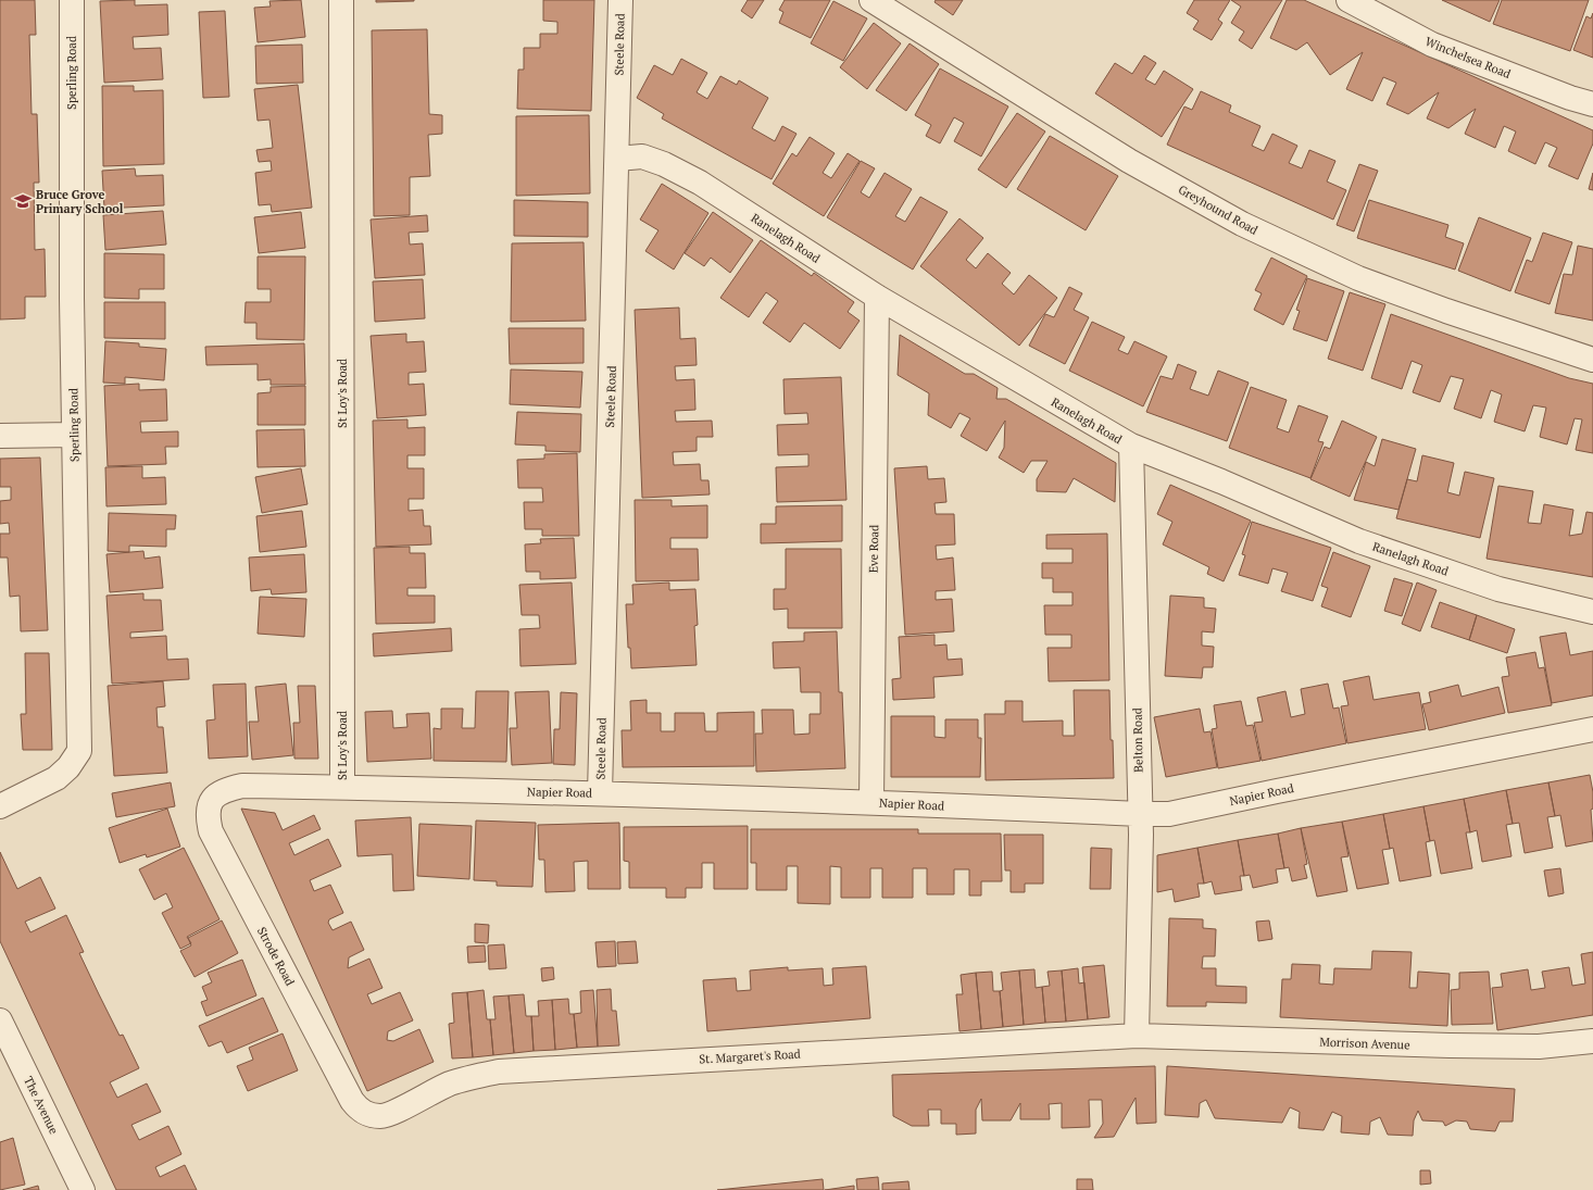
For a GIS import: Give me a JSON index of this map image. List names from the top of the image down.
{
  "streets": {
    "street": [
      "Steele Road",
      "Winchelsea Road",
      "Sperling Road",
      "Greyhound Road",
      "Ranelagh Road",
      "St Loy's Road",
      "Eve Road",
      "Belton Road",
      "Napier Road",
      "Strode Road",
      "Morrison Avenue",
      "St. Margaret's Road",
      "The Avenue"
    ]
  },
  "crossings": [
    ["Steele Road", "Ranelagh Road"],
    ["Steele Road", "Napier Road"],
    ["Ranelagh Road", "Eve Road"],
    ["Ranelagh Road", "Belton Road"],
    ["St Loy's Road", "Napier Road"],
    ["Eve Road", "Napier Road"],
    ["Belton Road", "Napier Road"],
    ["Belton Road", "Morrison Avenue"],
    ["Belton Road", "St. Margaret's Road"],
    ["Napier Road", "Strode Road"],
    ["Strode Road", "St. Margaret's Road"],
    ["Morrison Avenue", "St. Margaret's Road"]
  ],
  "places": {
    "school or university": ["Bruce Grove Primary School"]
  }
}
